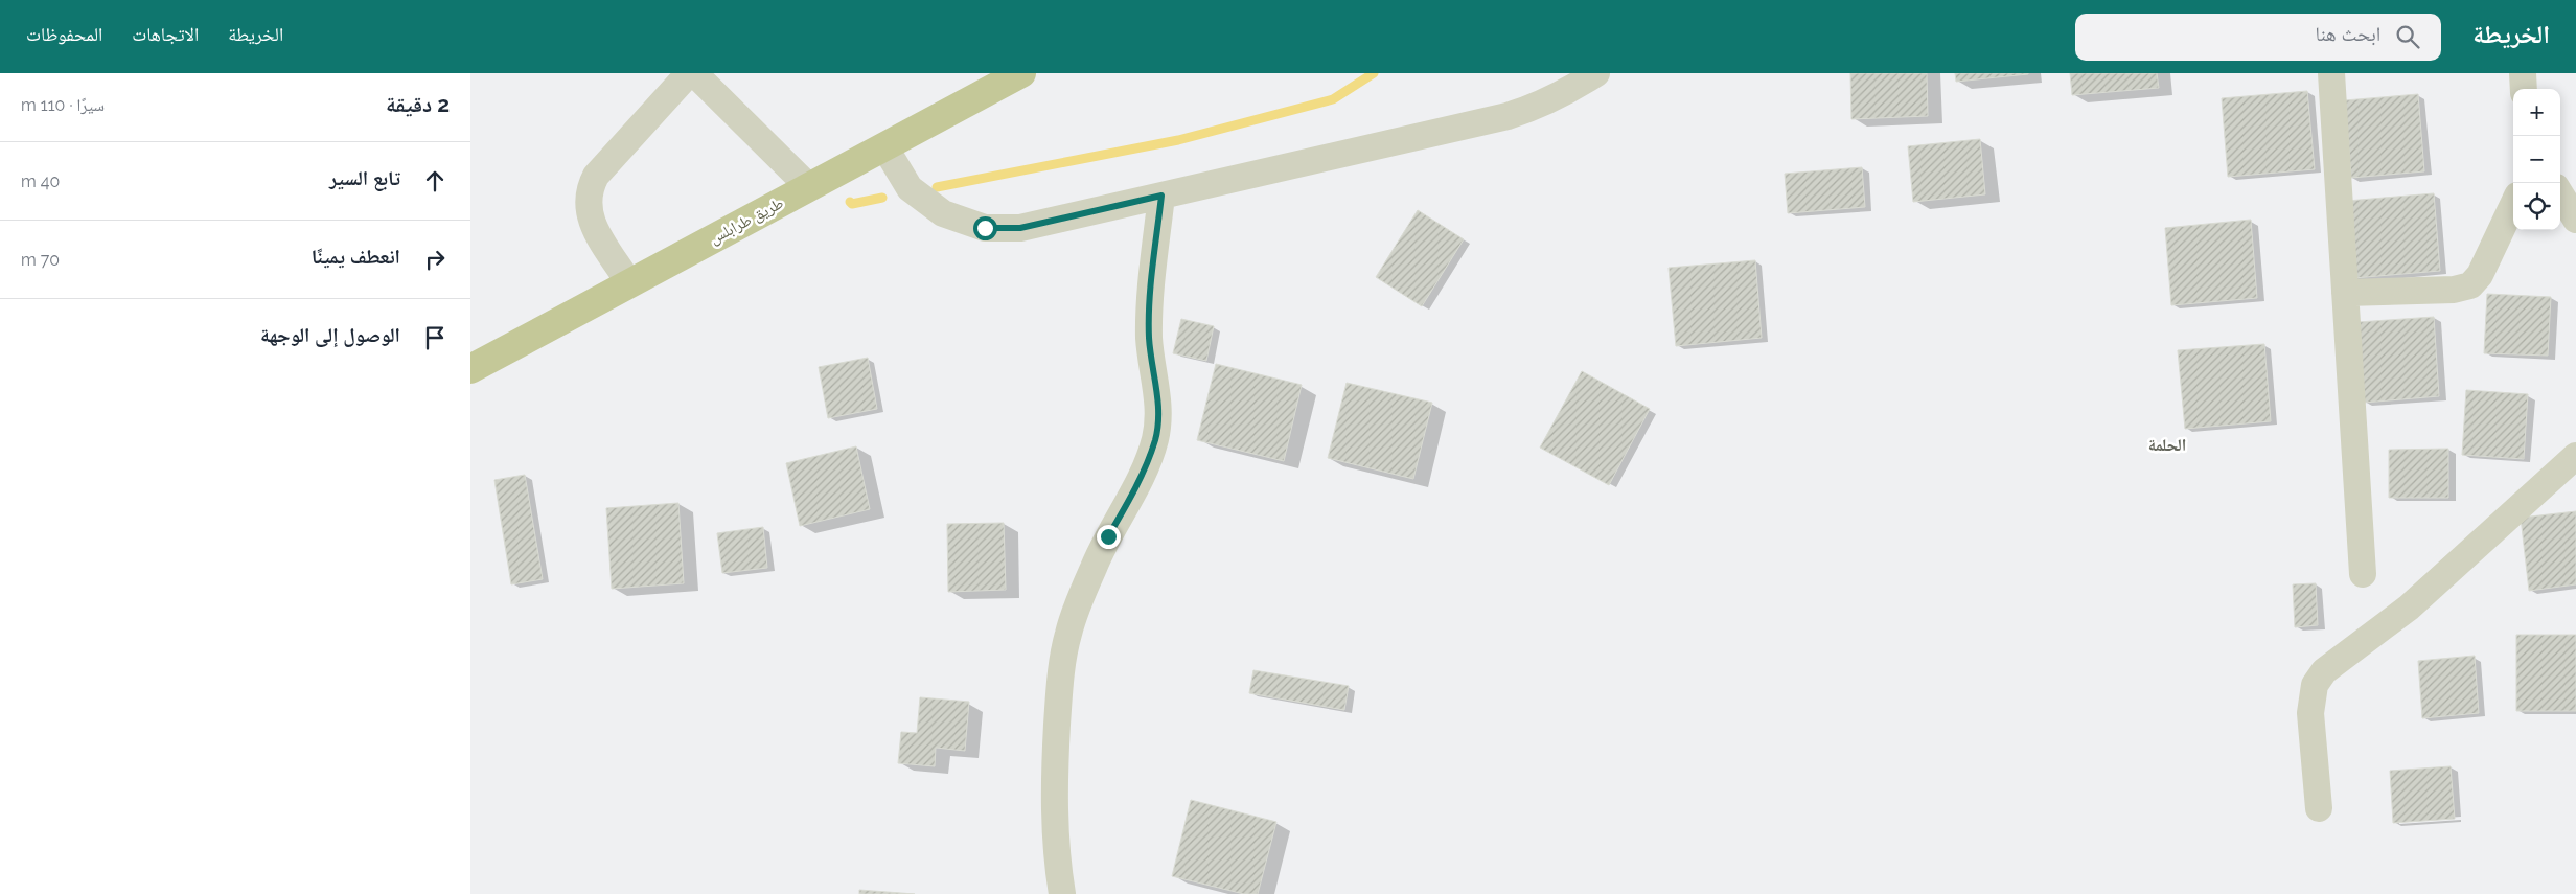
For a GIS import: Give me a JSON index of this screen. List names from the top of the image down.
{
  "streets": {
    "highway": ["طريق طرابلس"]
  },
  "districts": ["الحلمة"],
  "page": {
    "header": "الخريطة",
    "search": "ابحث هنا",
    "nav": ["الخريطة", "الاتجاهات", "المحفوظات"],
    "heading": ["2 دقيقة", "سيرًا · 110 m"],
    "map_buttons": ["+", "−"],
    "list": [
      ["تابع السير", "40 m"],
      ["انعطف يمينًا", "70 m"],
      "الوصول إلى الوجهة"
    ]
  }
}
